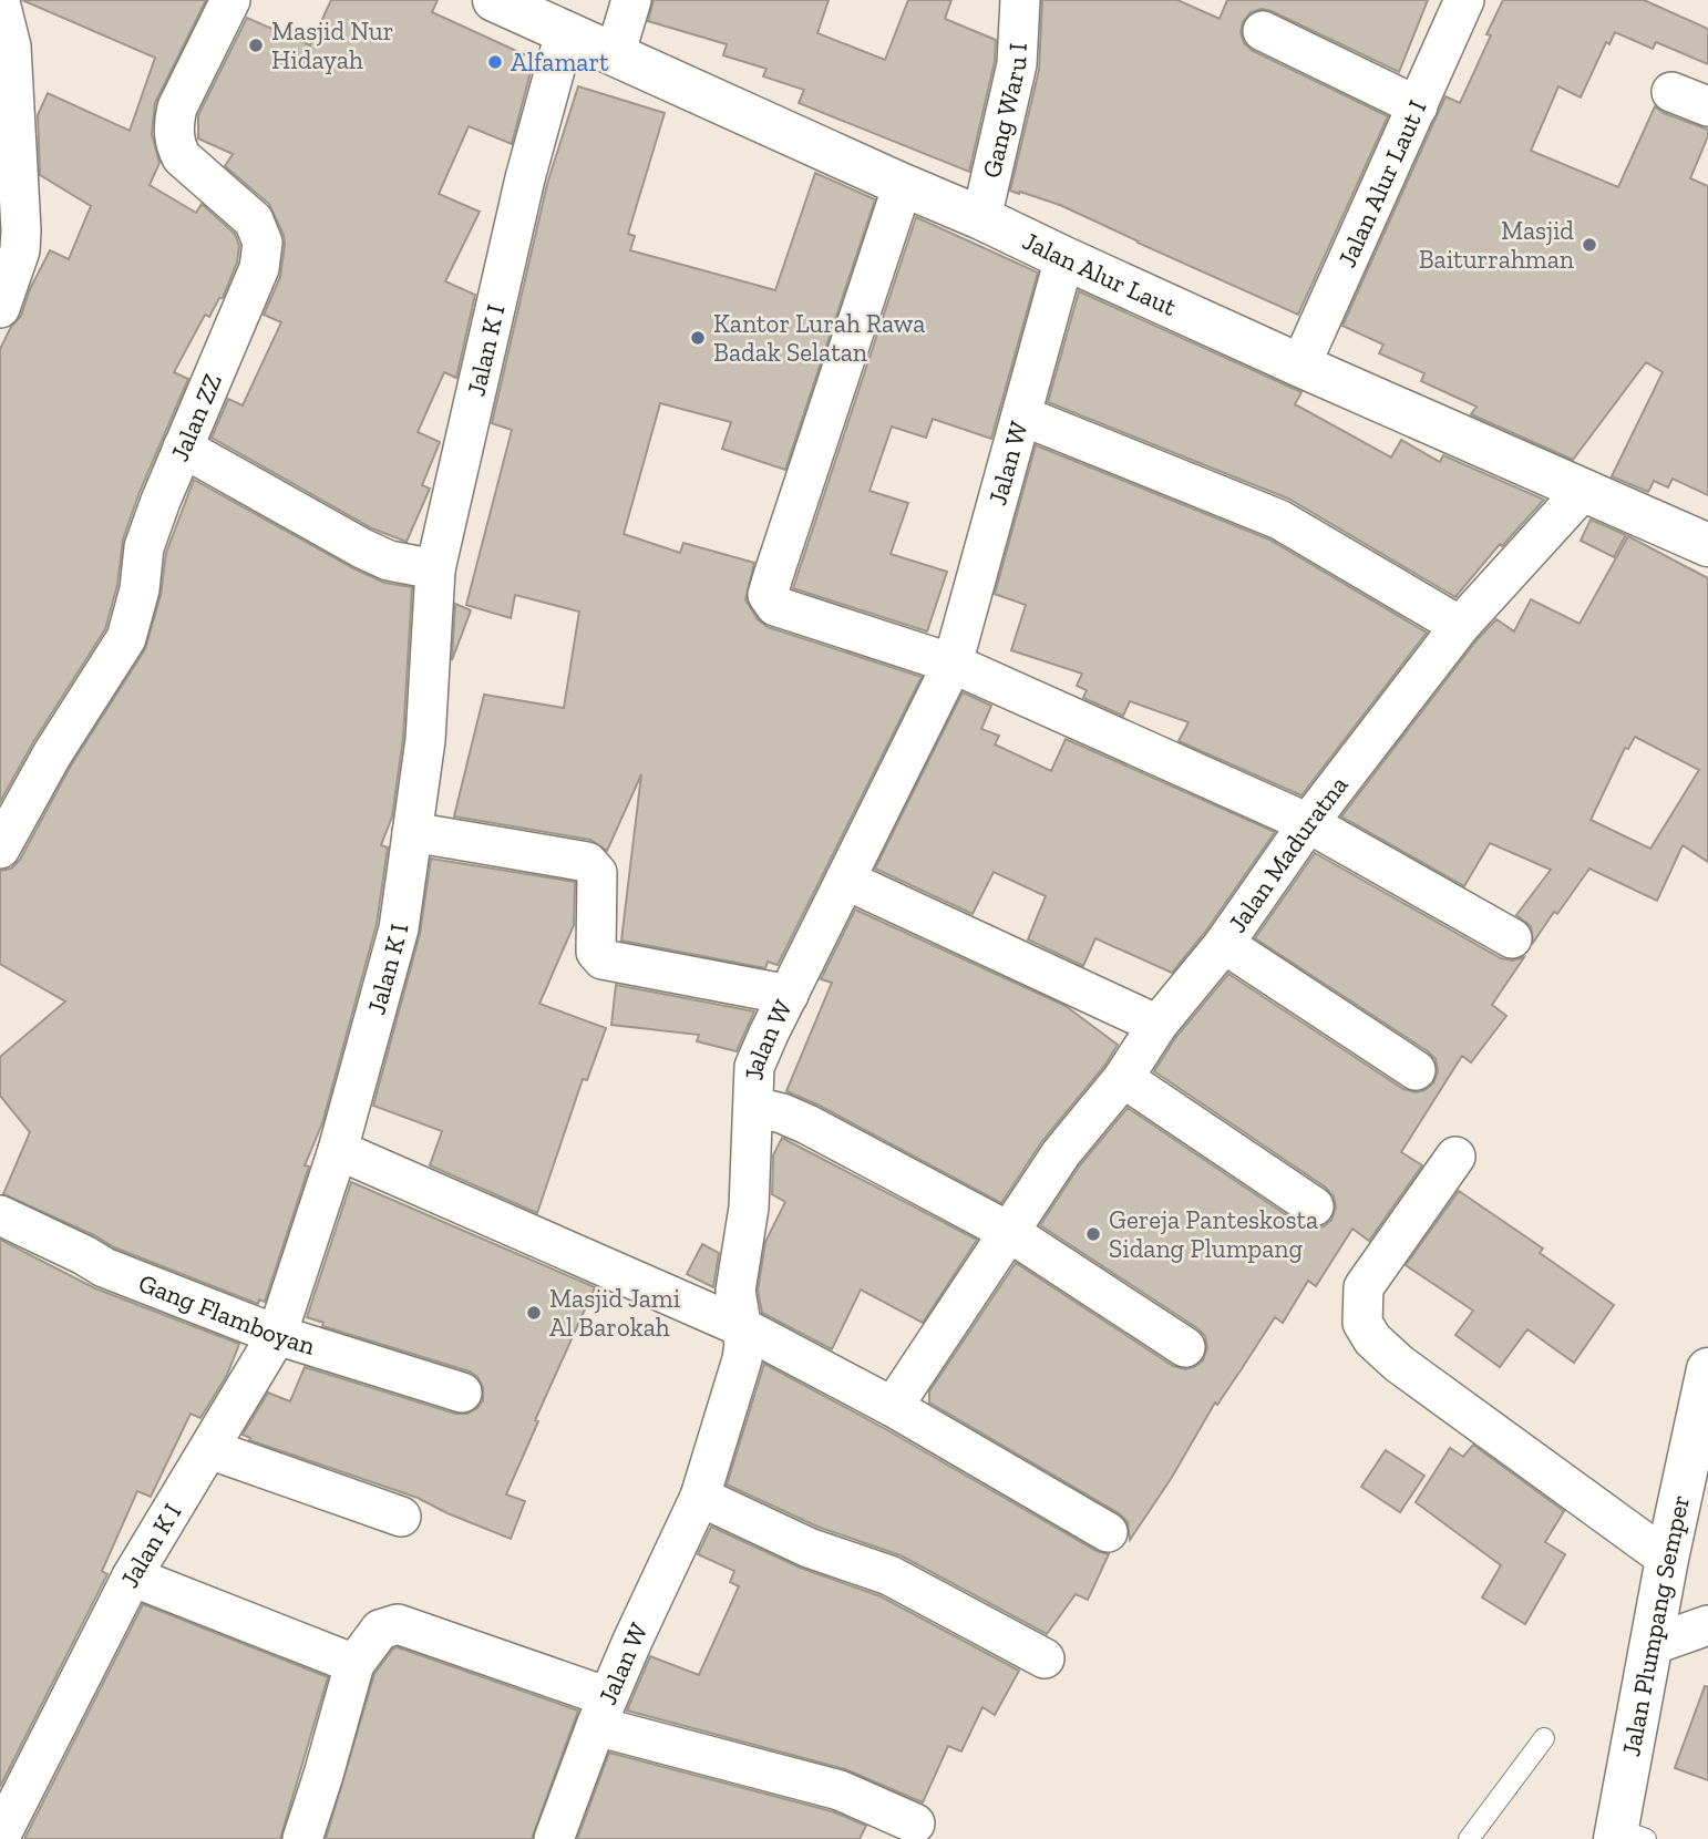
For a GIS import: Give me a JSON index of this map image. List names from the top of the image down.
{
  "streets": {
    "street": [
      "Gang Waru I",
      "Jalan Alur Laut I",
      "Jalan Alur Laut",
      "Jalan K I",
      "Jalan ZZ",
      "Jalan W",
      "Jalan Maduratna",
      "Gang Flamboyan",
      "Jalan Plumpang Semper"
    ]
  },
  "crossings": [
    ["Gang Waru I", "Jalan Alur Laut"],
    ["Jalan Alur Laut I", "Jalan Alur Laut"],
    ["Jalan Alur Laut", "Jalan K I"],
    ["Jalan Alur Laut", "Jalan W"],
    ["Jalan Alur Laut", "Jalan Maduratna"],
    ["Jalan K I", "Gang Flamboyan"]
  ],
  "places": [
    "Masjid Nur Hidayah",
    "Alfamart",
    "Masjid Baiturrahman",
    "Kantor Lurah Rawa Badak Selatan",
    "Gereja Panteskosta Sidang Plumpang",
    "Masjid Jami Al Barokah"
  ]
}
